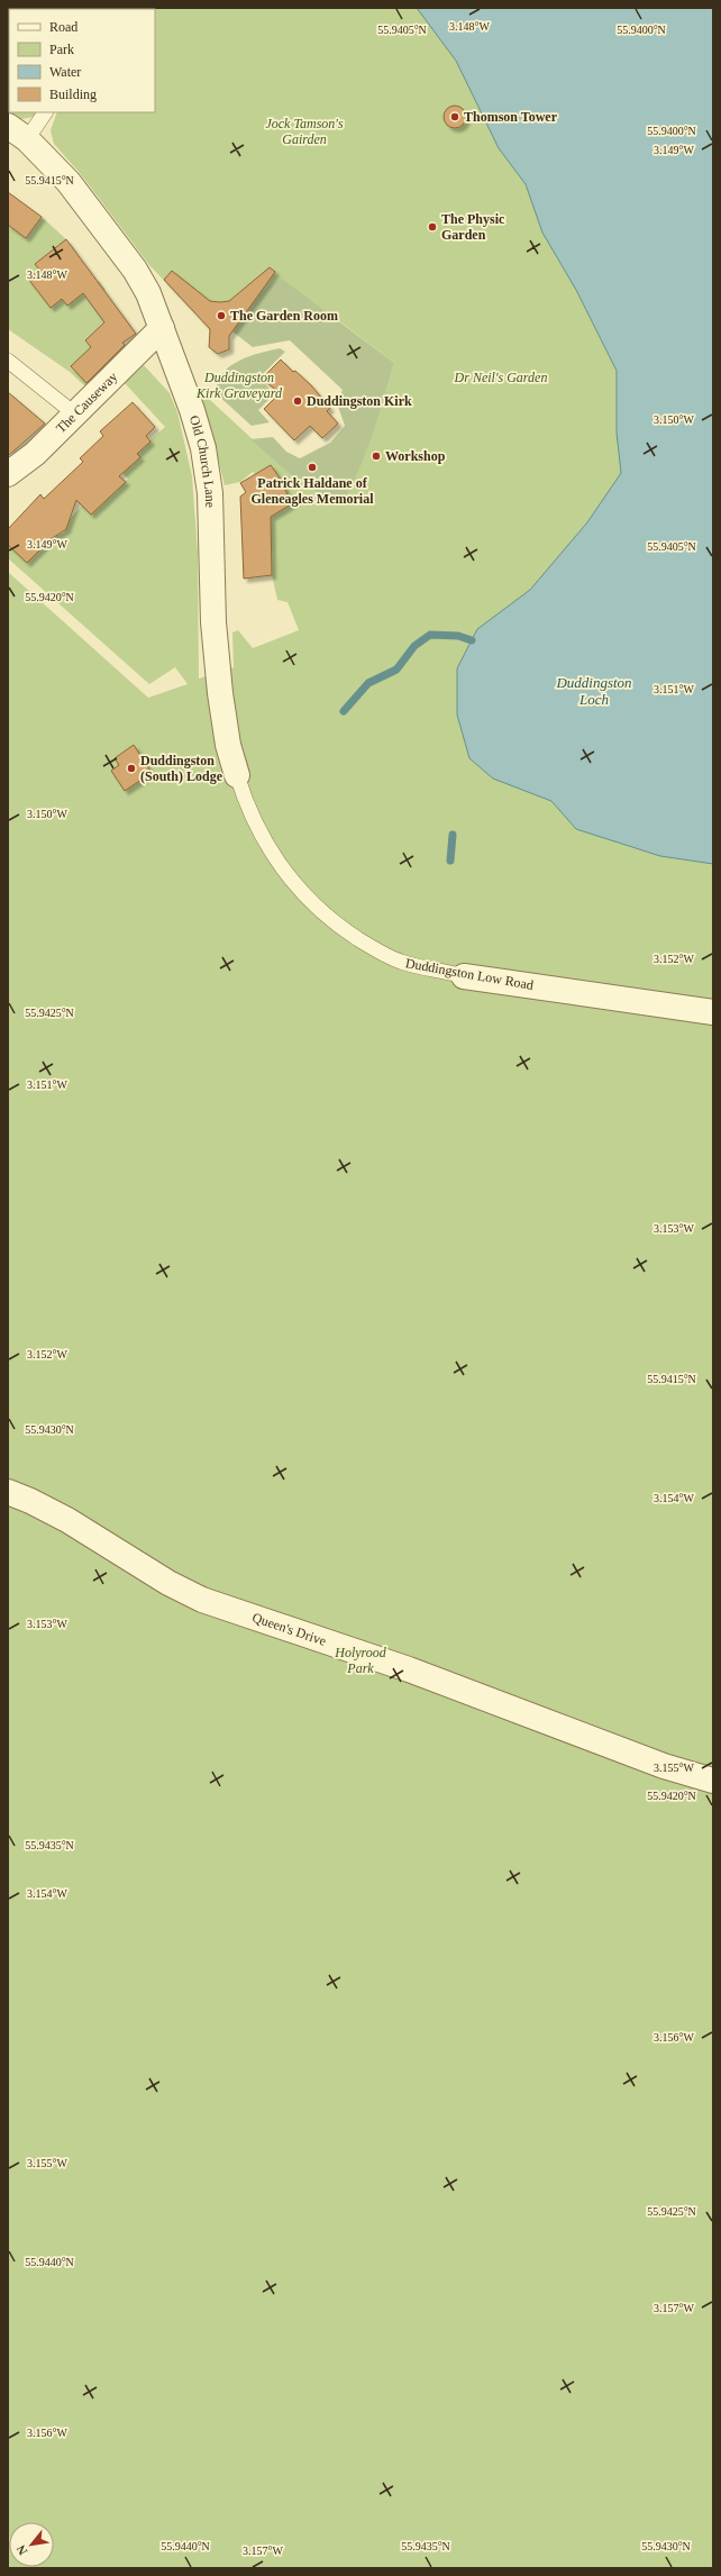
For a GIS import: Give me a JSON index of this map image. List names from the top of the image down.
{
  "streets": {
    "street": [
      "The Causeway",
      "Old Church Lane",
      "Duddingston Low Road",
      "Queen's Drive"
    ]
  },
  "crossings": [
    ["The Causeway", "Old Church Lane"],
    ["Old Church Lane", "Duddingston Low Road"]
  ],
  "water": ["Duddingston Loch"],
  "parks": [
    "Jock Tamson's Gairden",
    "Duddingston Kirk Graveyard",
    "Dr Neil's Garden",
    "Holyrood Park"
  ],
  "places": [
    "Thomson Tower",
    "The Physic Garden",
    "The Garden Room",
    "Duddingston Kirk",
    "Workshop",
    "Patrick Haldane of Gleneagles Memorial",
    "Duddingston (South) Lodge"
  ],
  "legend": [
    "Road",
    "Park",
    "Water",
    "Building"
  ],
  "north": "bottom left",
  "coordinates": [
    "3.148°W",
    "55.9405°N",
    "55.9400°N",
    "3.149°W",
    "55.9415°N",
    "3.150°W",
    "55.9420°N",
    "3.151°W",
    "3.152°W",
    "55.9425°N",
    "3.153°W",
    "55.9430°N",
    "3.154°W",
    "3.155°W",
    "55.9435°N",
    "3.156°W",
    "55.9440°N",
    "3.157°W"
  ]
}
